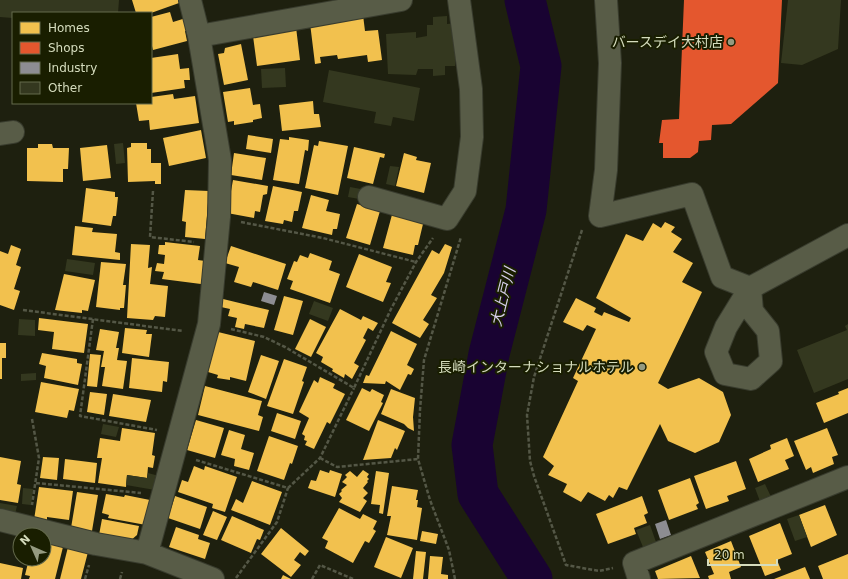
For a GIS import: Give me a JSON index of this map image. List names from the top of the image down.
{
  "water": ["大上戸川"],
  "places": ["バースデイ大村店", "長崎インターナショナルホテル"],
  "legend": [
    "Homes",
    "Shops",
    "Industry",
    "Other"
  ],
  "scale_bar": "20 m",
  "north": "top left"
}
